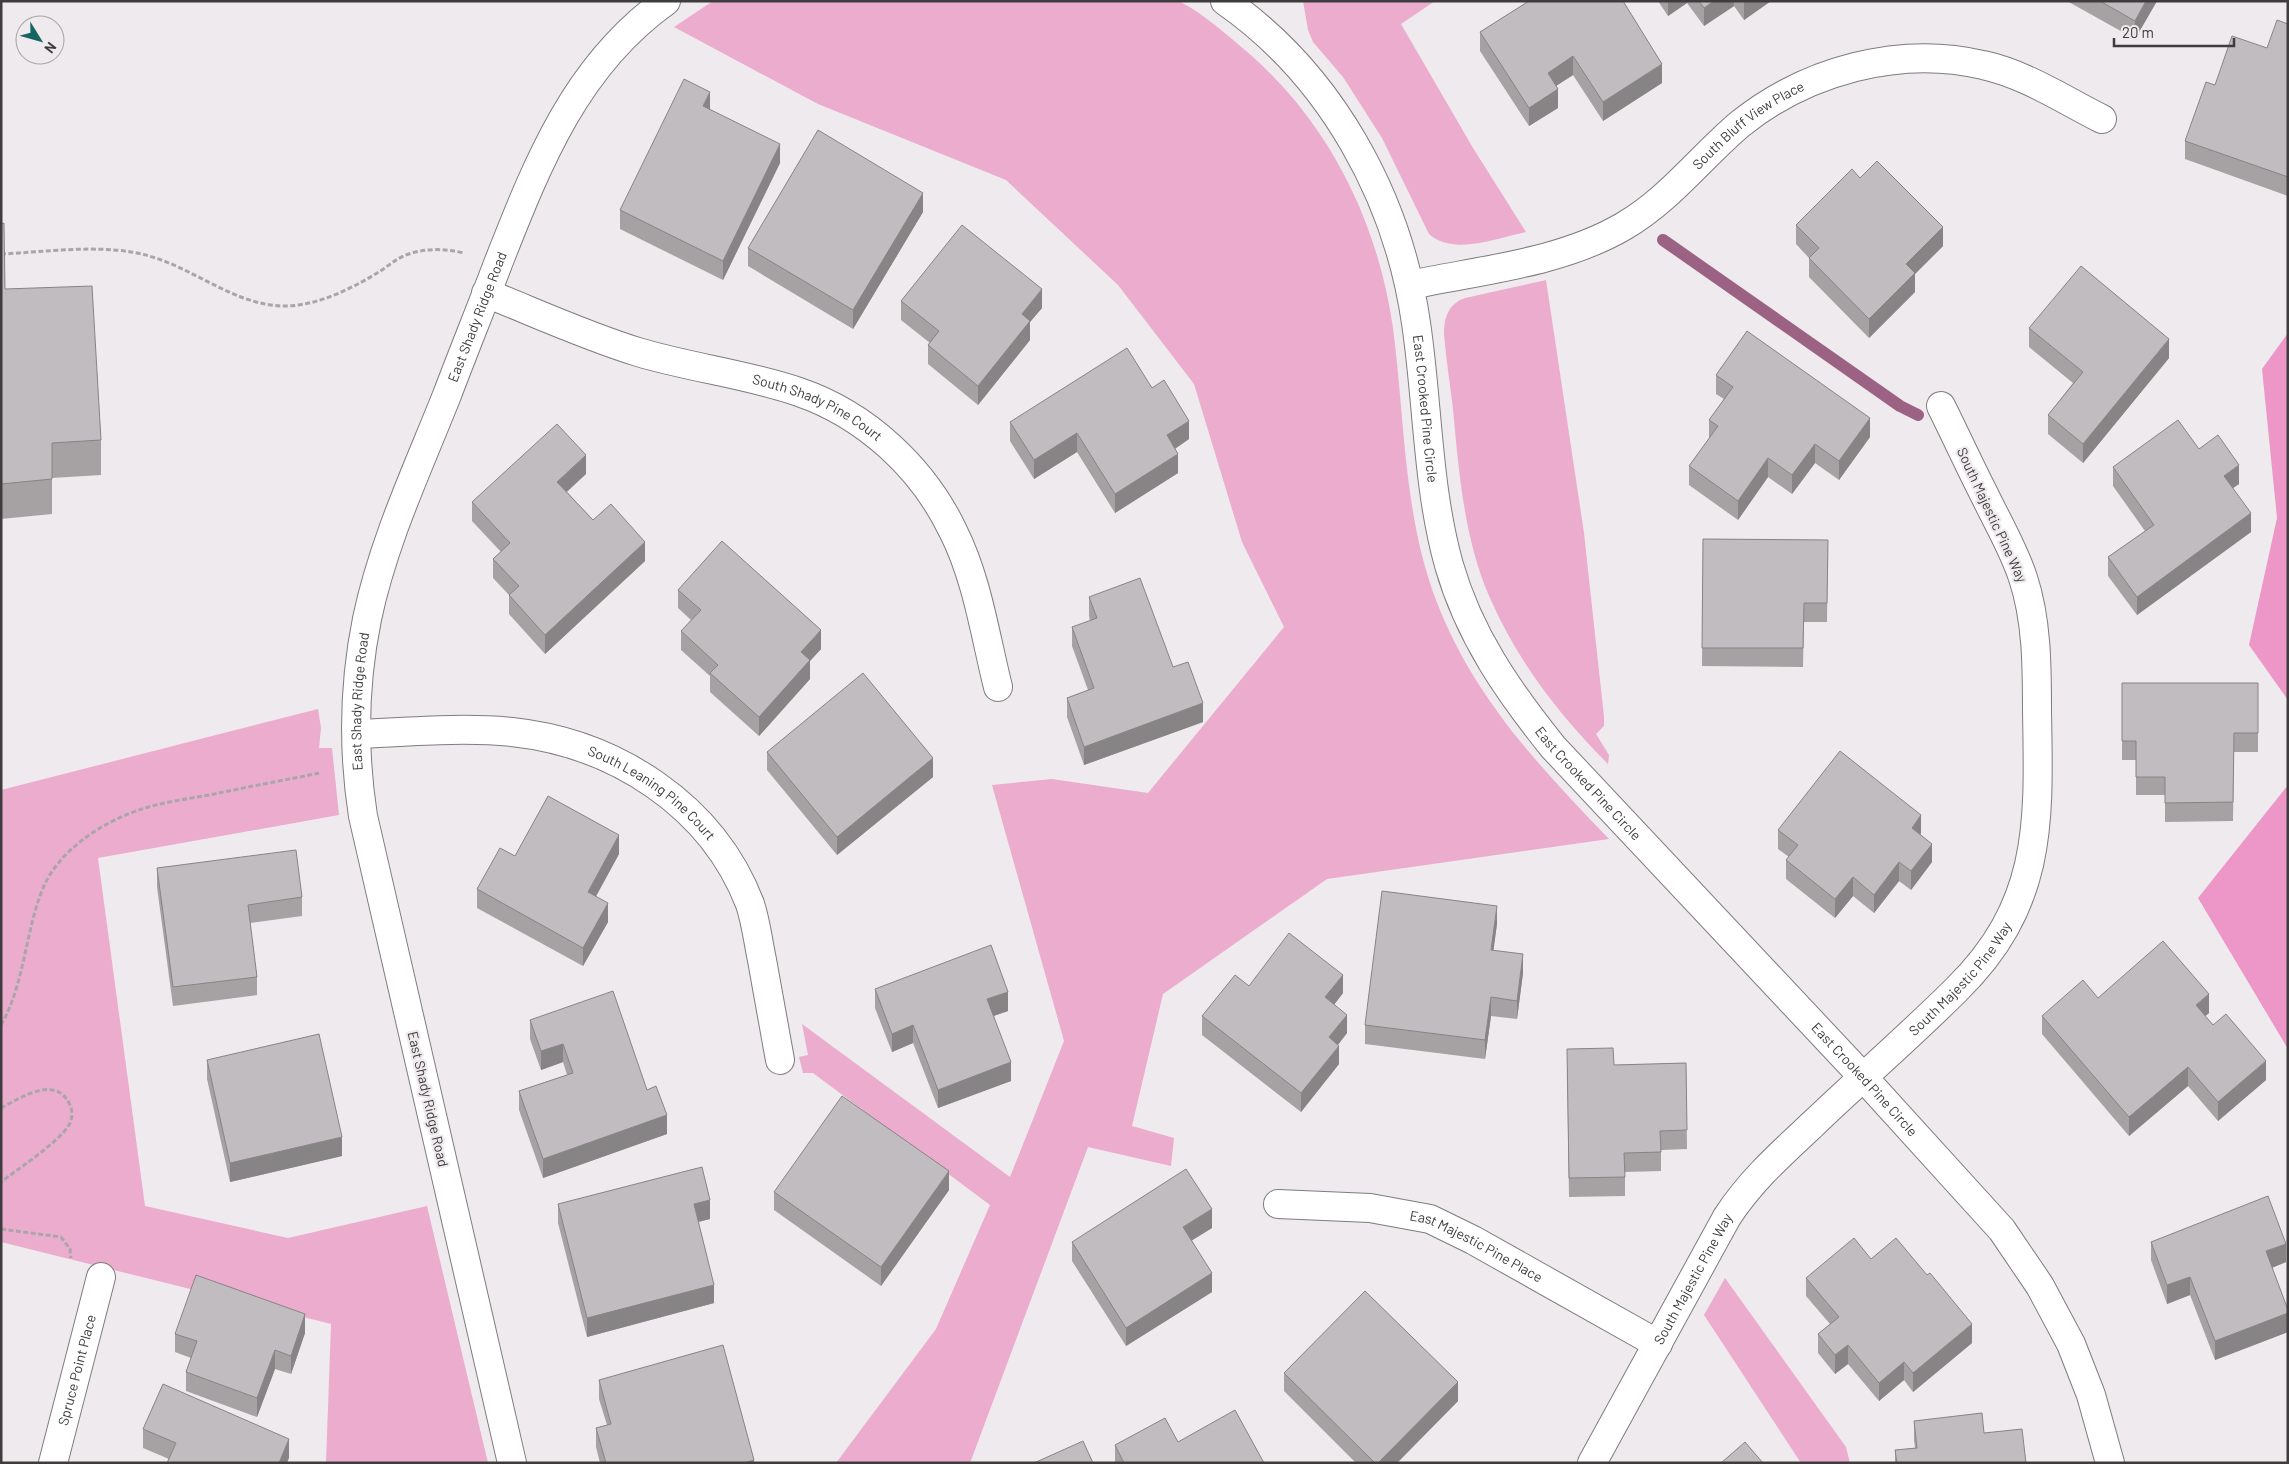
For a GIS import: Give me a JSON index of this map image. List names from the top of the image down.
{
  "streets": {
    "street": [
      "South Bluff View Place",
      "East Shady Ridge Road",
      "East Crooked Pine Circle",
      "South Shady Pine Court",
      "South Majestic Pine Way",
      "South Leaning Pine Court",
      "East Majestic Pine Place",
      "Spruce Point Place"
    ]
  },
  "crossings": [
    ["South Bluff View Place", "East Crooked Pine Circle"],
    ["East Shady Ridge Road", "South Shady Pine Court"],
    ["East Shady Ridge Road", "South Leaning Pine Court"],
    ["East Crooked Pine Circle", "South Majestic Pine Way"],
    ["South Majestic Pine Way", "East Majestic Pine Place"]
  ],
  "scale_bar": "20 m",
  "north": "bottom right"
}
